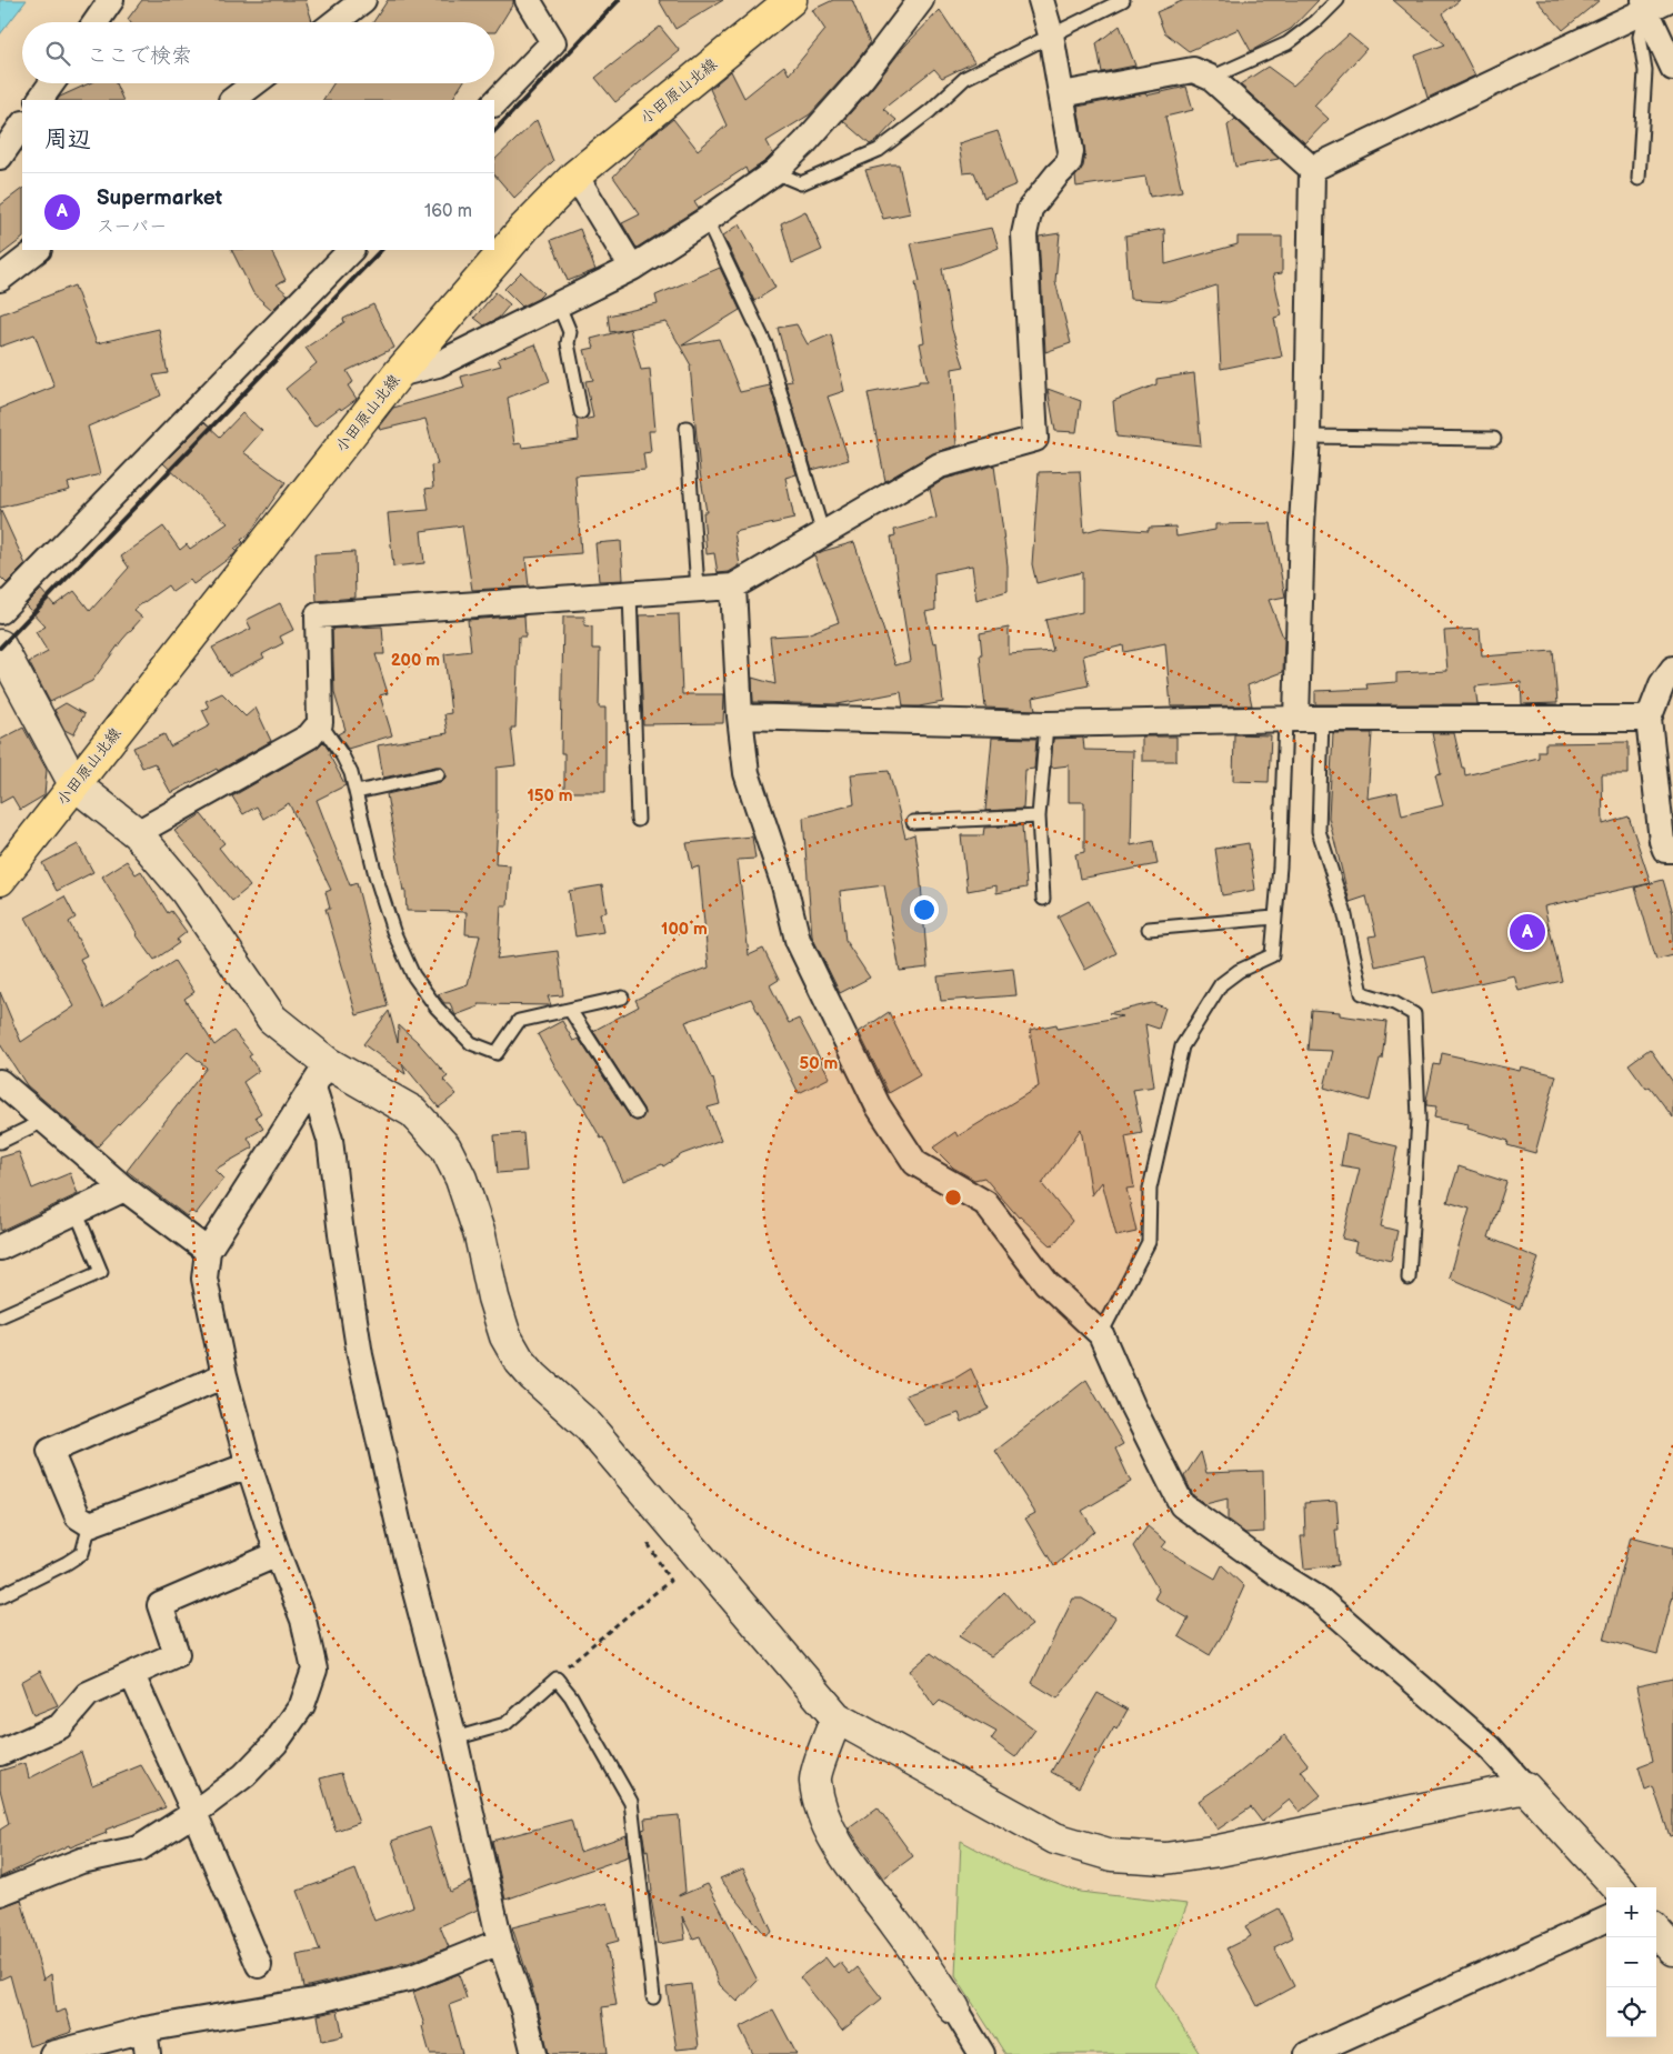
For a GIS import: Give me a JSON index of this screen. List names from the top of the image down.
{
  "streets": {
    "main road": ["小田原山北線"]
  },
  "page": {
    "search": "ここで検索",
    "heading": "周辺",
    "list": [
      {
        "mark": "A",
        "name": "Supermarket",
        "note": "スーパー",
        "value": "160 m"
      }
    ],
    "pins": "A",
    "map_buttons": ["+", "−"]
  },
  "rings": [
    "200 m",
    "150 m",
    "100 m",
    "50 m"
  ]
}
